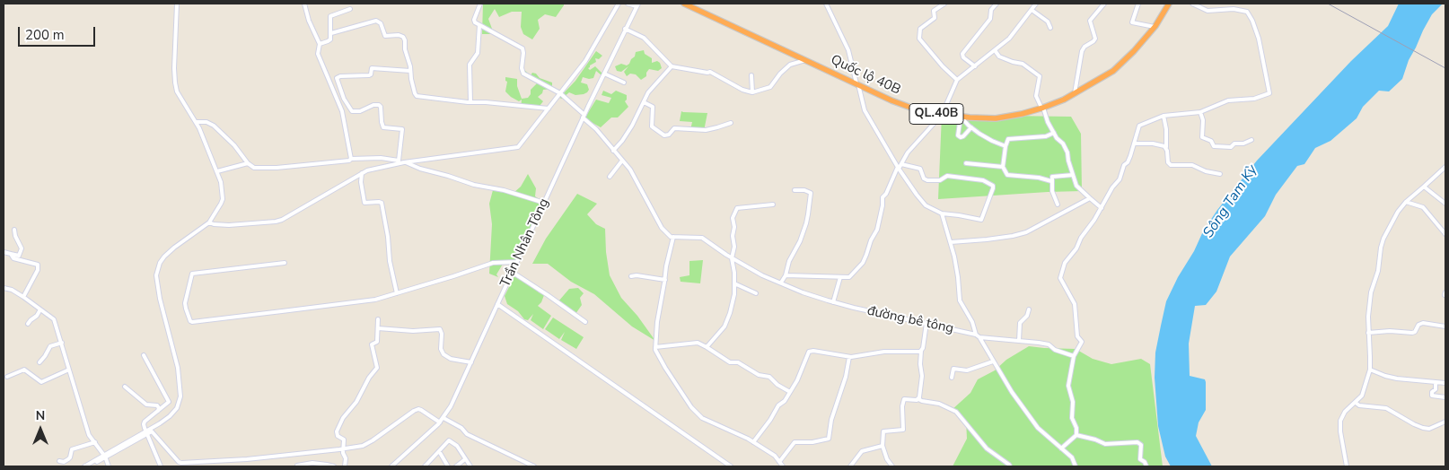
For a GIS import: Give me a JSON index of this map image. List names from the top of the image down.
{
  "streets": {
    "highway": ["Quốc lộ 40B", "QL.40B"],
    "street": ["Trần Nhân Tông", "đường bê tông"]
  },
  "water": ["Sông Tam Kỳ"],
  "scale_bar": "200 m",
  "north": "top"
}
